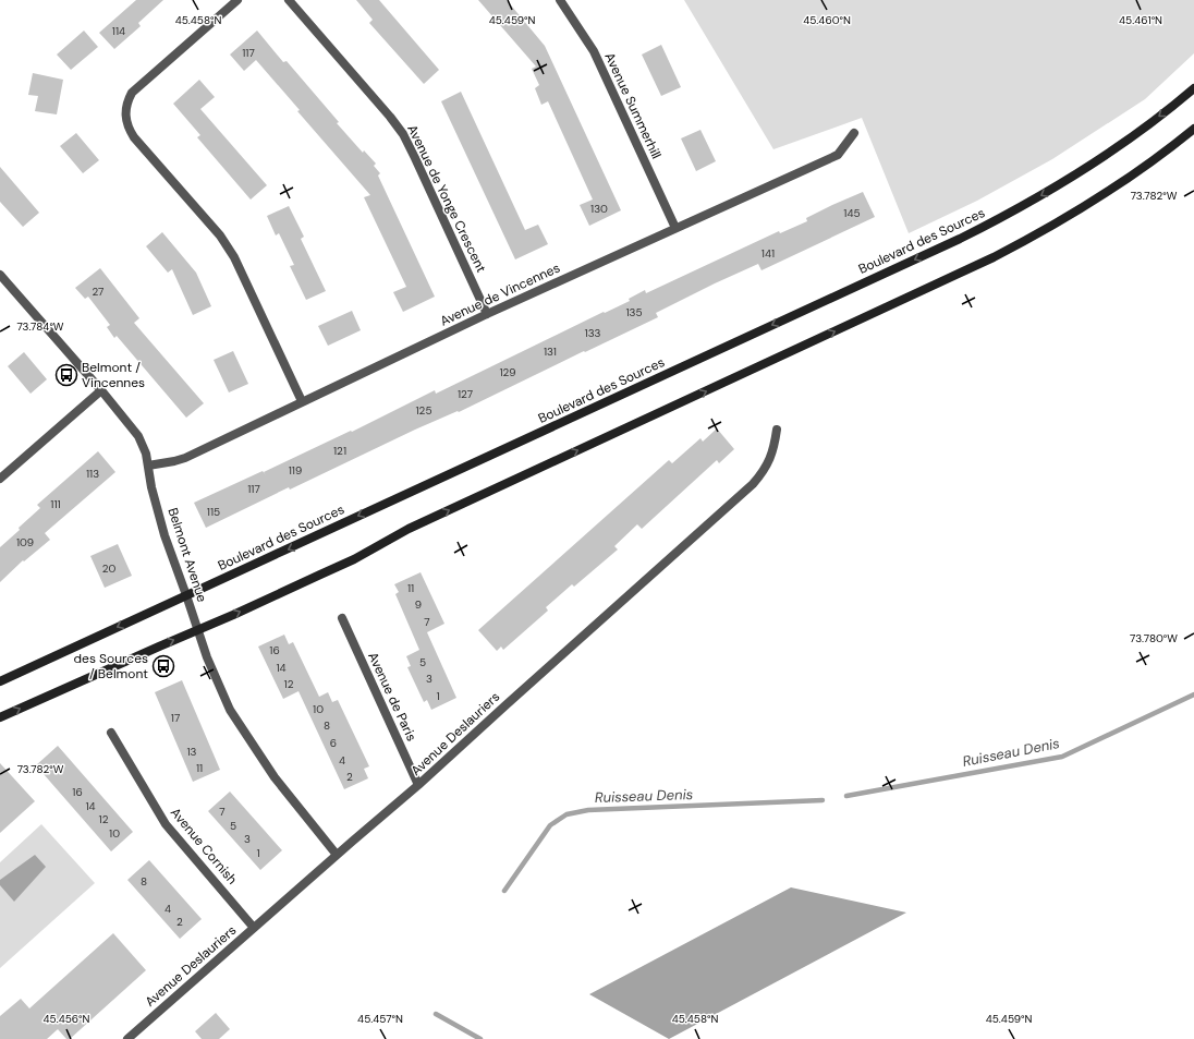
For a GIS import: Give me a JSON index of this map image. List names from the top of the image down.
{
  "streets": {
    "main road": ["Boulevard des Sources"],
    "street": [
      "Avenue Summerhill",
      "Avenue de Yonge Crescent",
      "Avenue de Vincennes",
      "Belmont Avenue",
      "Avenue de Paris",
      "Avenue Deslauriers",
      "Avenue Cornish"
    ]
  },
  "crossings": [
    ["Avenue Summerhill", "Avenue de Vincennes"],
    ["Avenue de Yonge Crescent", "Avenue de Vincennes"],
    ["Boulevard des Sources", "Belmont Avenue"],
    ["Avenue de Vincennes", "Belmont Avenue"],
    ["Belmont Avenue", "Avenue Deslauriers"],
    ["Avenue de Paris", "Avenue Deslauriers"],
    ["Avenue Deslauriers", "Avenue Cornish"]
  ],
  "water": ["Ruisseau Denis"],
  "places": {
    "bus stop": ["Belmont / Vincennes", "des Sources / Belmont"]
  },
  "house_numbers": [
    "114",
    "117",
    "130",
    "145",
    "141",
    "27",
    "135",
    "133",
    "131",
    "129",
    "127",
    "125",
    "121",
    "119",
    "113",
    "117",
    "111",
    "115",
    "109",
    "20",
    "11",
    "9",
    "7",
    "16",
    "5",
    "14",
    "3",
    "12",
    "1",
    "10",
    "17",
    "8",
    "6",
    "13",
    "4",
    "11",
    "2",
    "16",
    "14",
    "7",
    "12",
    "5",
    "10",
    "3",
    "1",
    "8",
    "4",
    "2"
  ],
  "coordinates": [
    "45.458°N",
    "45.459°N",
    "45.460°N",
    "45.461°N",
    "73.782°W",
    "73.784°W",
    "73.780°W",
    "45.456°N",
    "45.457°N"
  ]
}
